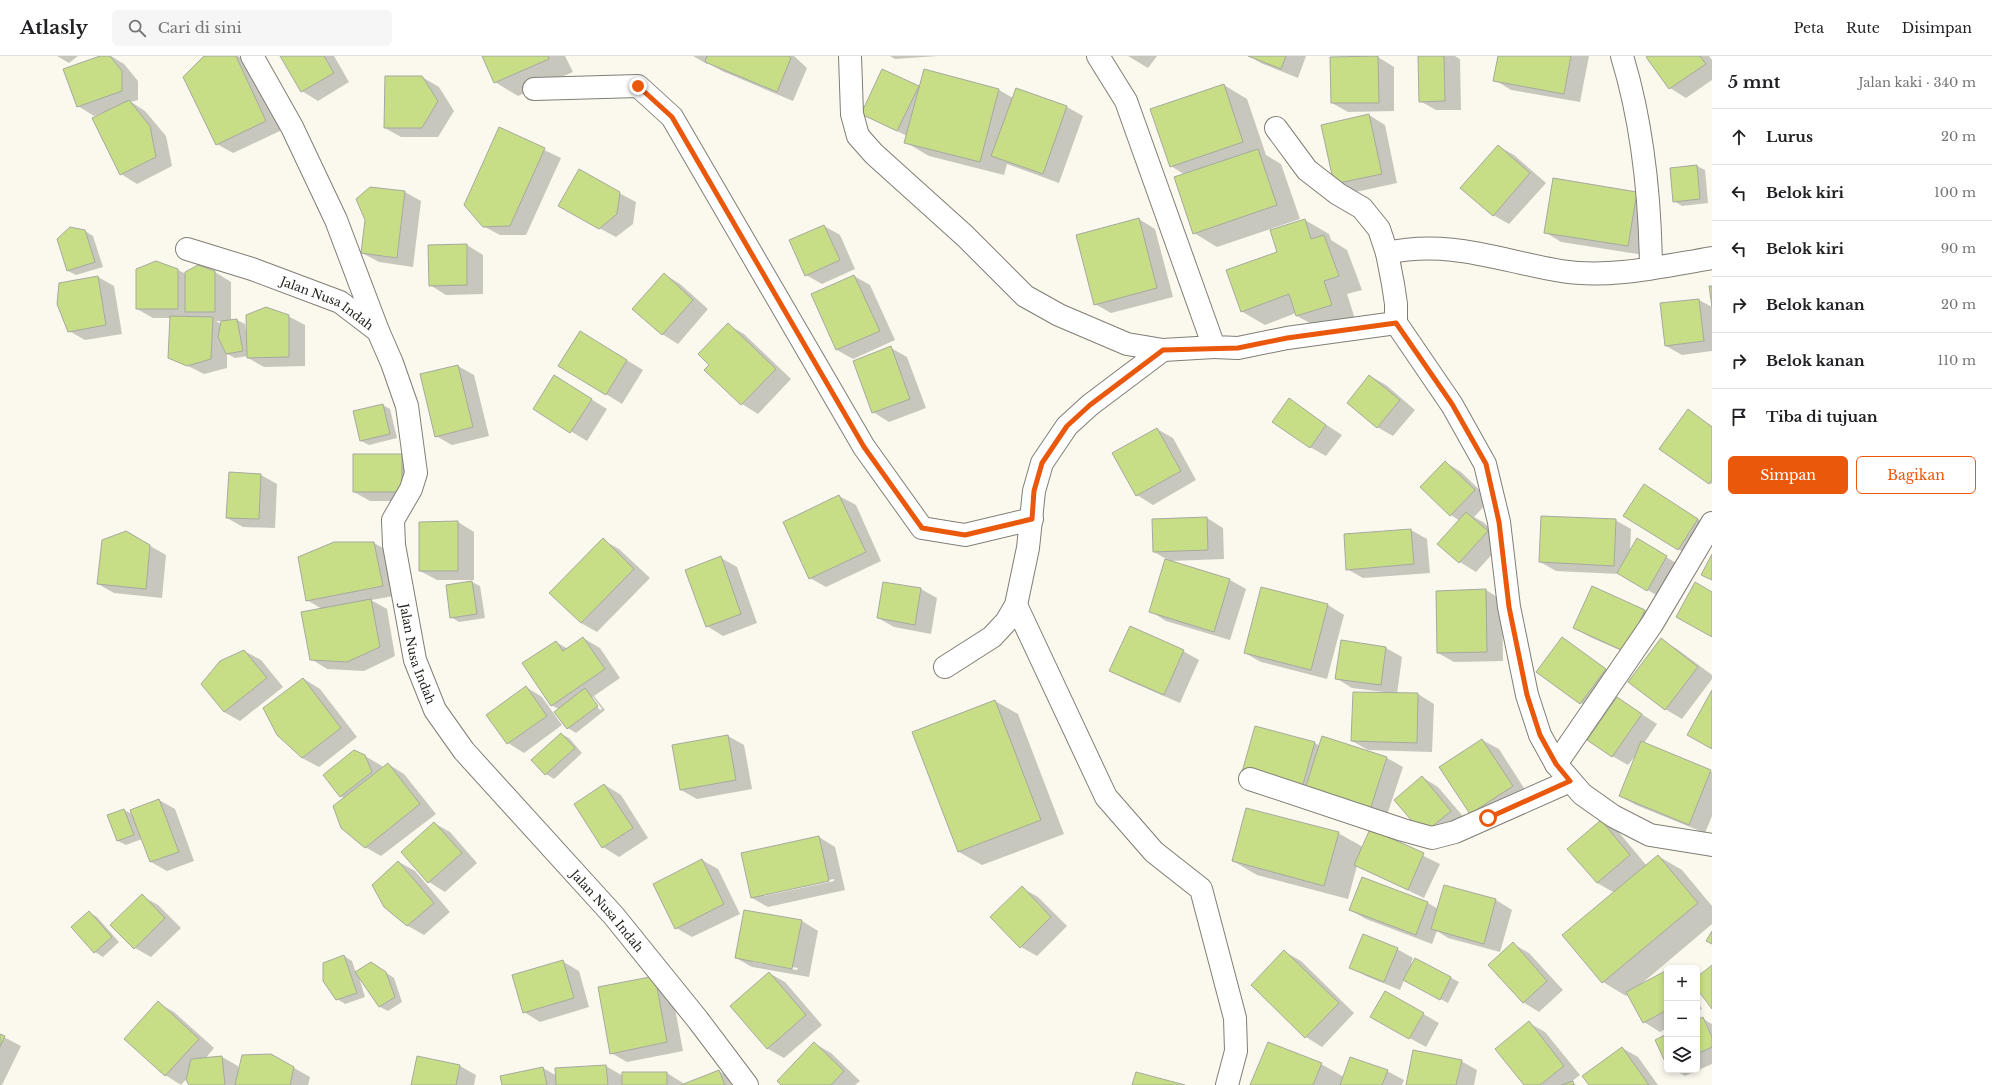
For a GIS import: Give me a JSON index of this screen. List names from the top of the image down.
{
  "streets": {
    "street": ["Jalan Nusa Indah"]
  },
  "page": {
    "header": "Atlasly",
    "search": "Cari di sini",
    "nav": ["Peta", "Rute", "Disimpan"],
    "heading": ["5 mnt", "Jalan kaki · 340 m"],
    "list": [
      ["Lurus", "20 m"],
      ["Belok kiri", "100 m"],
      ["Belok kiri", "90 m"],
      ["Belok kanan", "20 m"],
      ["Belok kanan", "110 m"],
      "Tiba di tujuan"
    ],
    "buttons": ["Simpan", "Bagikan"],
    "map_buttons": ["+", "−"]
  }
}
